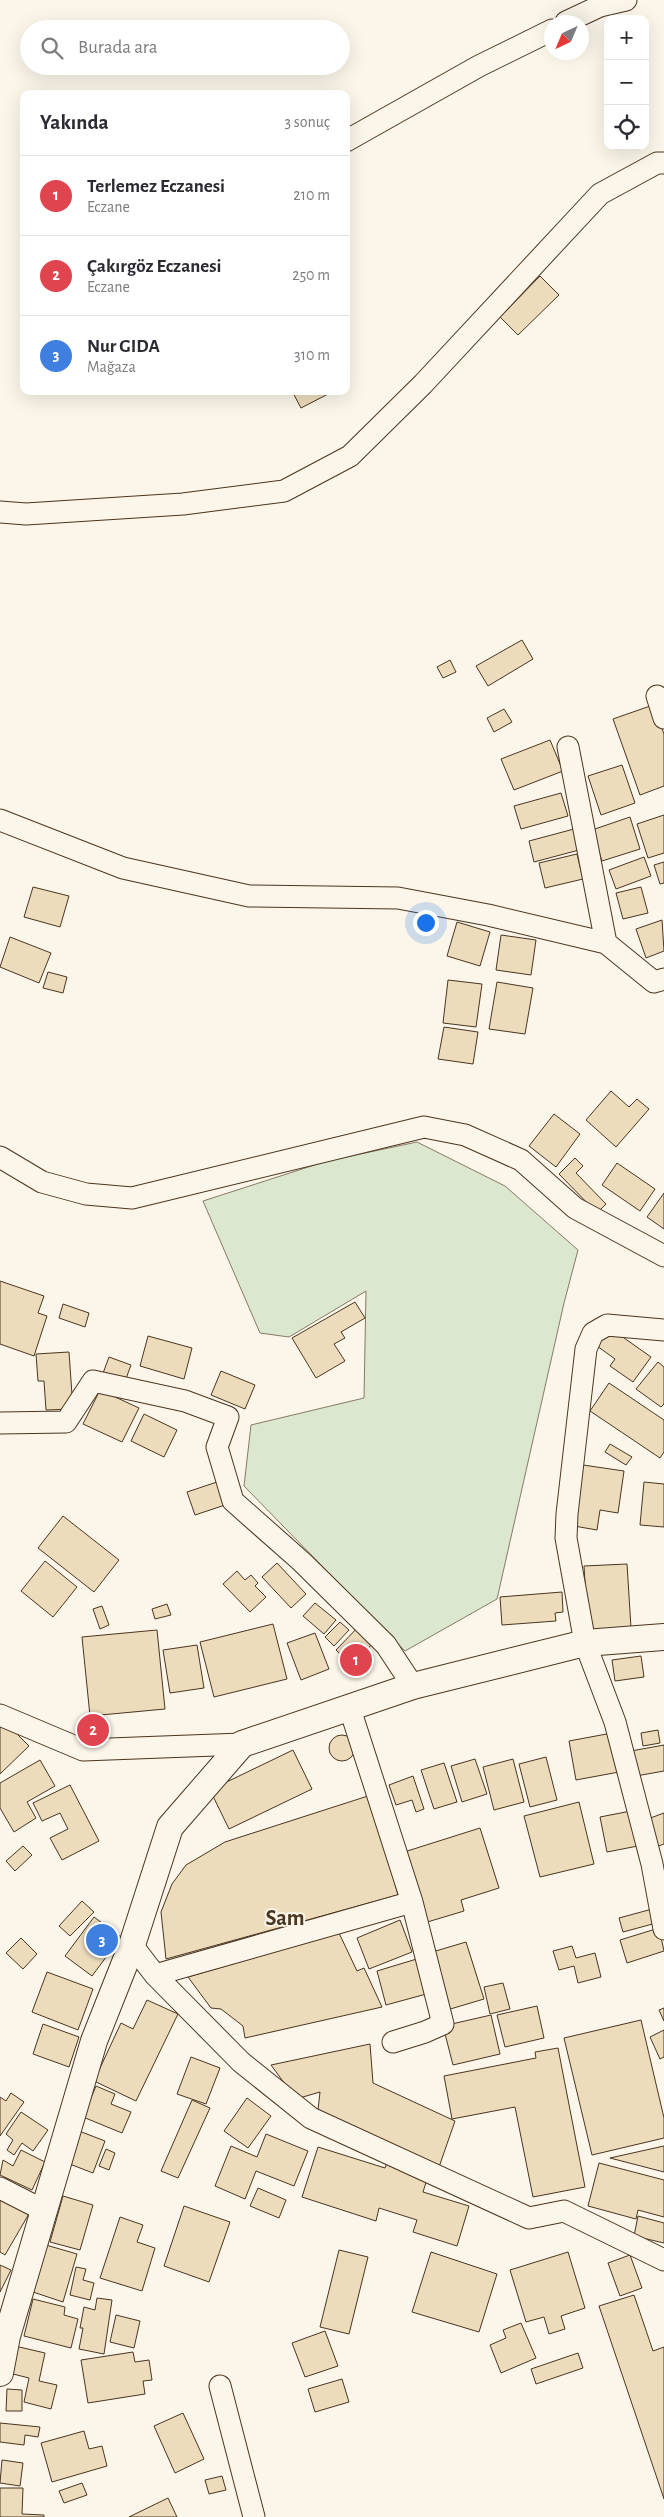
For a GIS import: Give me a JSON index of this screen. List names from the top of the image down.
{
  "districts": ["Sam"],
  "north": "bottom left",
  "page": {
    "map_buttons": ["+", "−"],
    "search": "Burada ara",
    "heading": ["Yakında", "3 sonuç"],
    "list": [
      {
        "mark": "1",
        "name": "Terlemez Eczanesi",
        "note": "Eczane",
        "value": "210 m"
      },
      {
        "mark": "2",
        "name": "Çakırgöz Eczanesi",
        "note": "Eczane",
        "value": "250 m"
      },
      {
        "mark": "3",
        "name": "Nur GIDA",
        "note": "Mağaza",
        "value": "310 m"
      }
    ],
    "pins": ["1", "2", "3"]
  }
}
